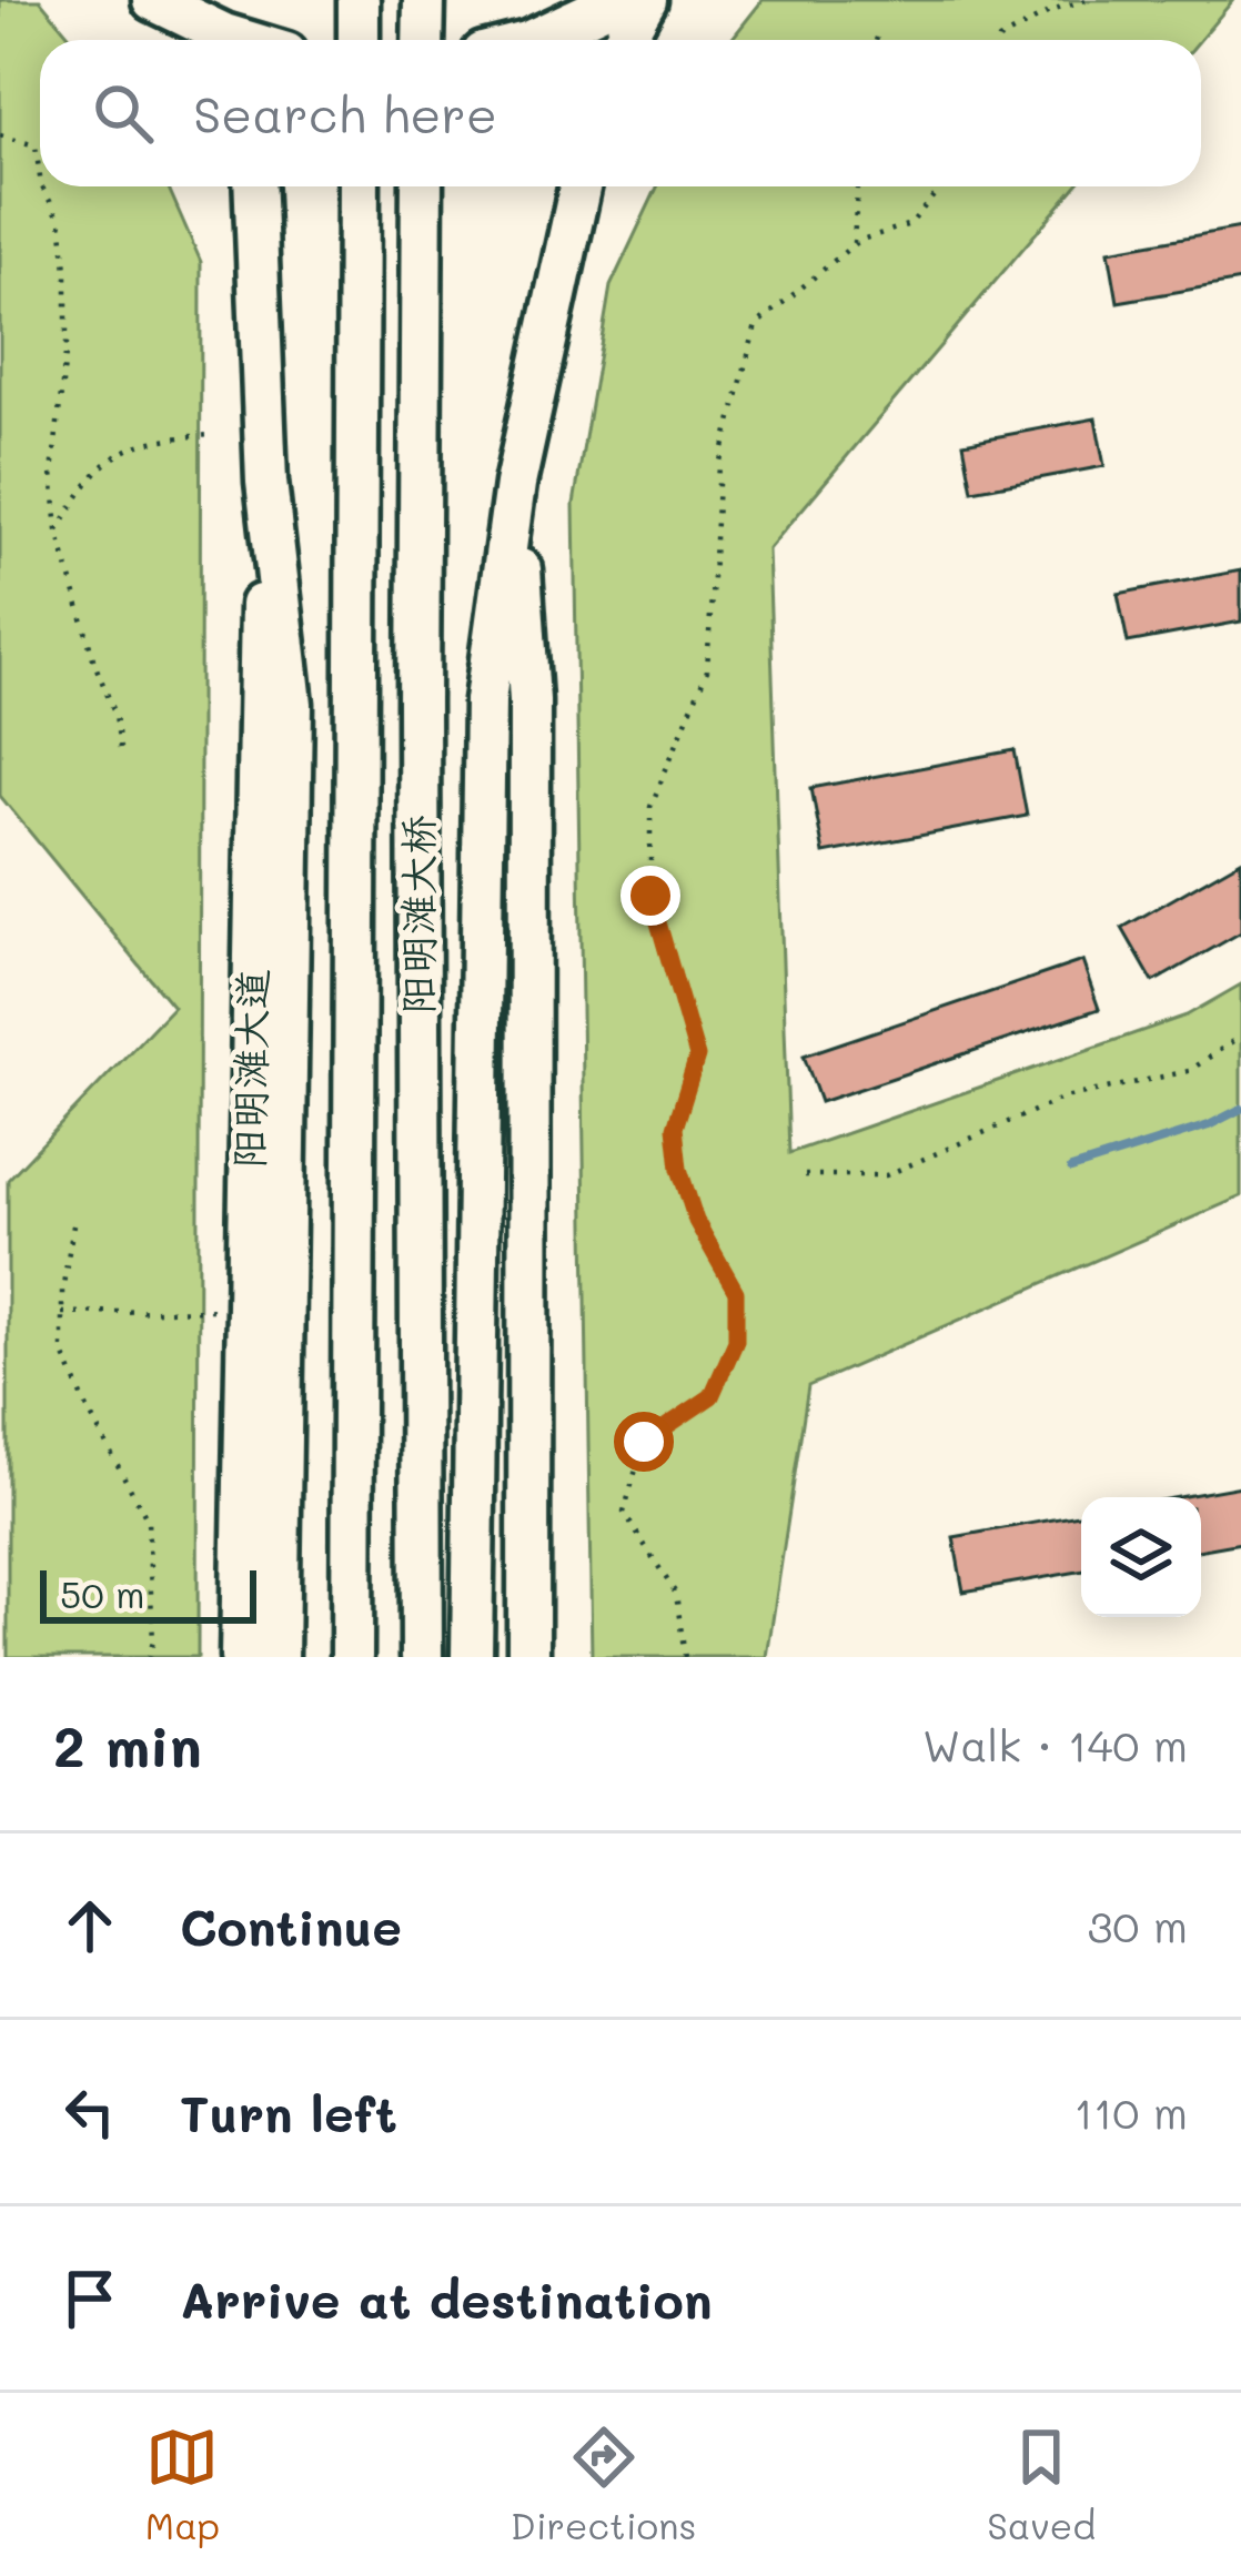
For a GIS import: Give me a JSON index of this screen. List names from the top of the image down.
{
  "streets": {
    "highway": ["阳明滩大桥", "阳明滩大道"]
  },
  "scale_bar": "50 m",
  "page": {
    "search": "Search here",
    "scale": "50 m",
    "heading": ["2 min", "Walk · 140 m"],
    "list": [
      ["Continue", "30 m"],
      ["Turn left", "110 m"],
      "Arrive at destination"
    ],
    "nav": ["Map", "Directions", "Saved"]
  }
}
